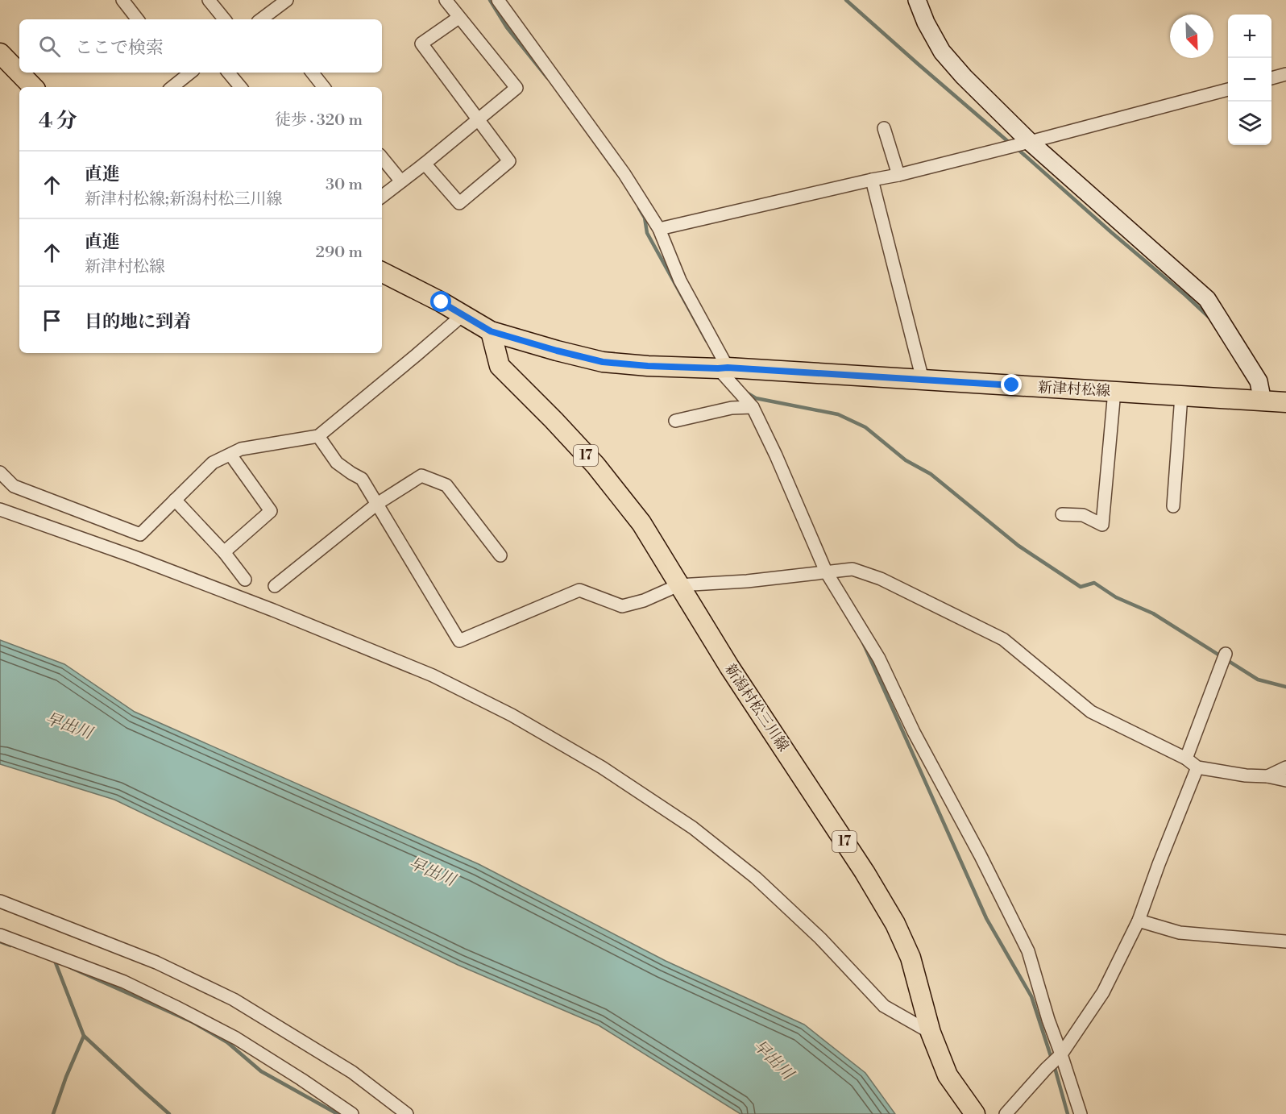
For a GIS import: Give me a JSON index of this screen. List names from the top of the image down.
{
  "streets": {
    "main road": ["新津村松線", "17", "新潟村松三川線"]
  },
  "crossings": [
    ["新津村松線", "新潟村松三川線"]
  ],
  "water": ["早出川"],
  "north": "bottom right",
  "page": {
    "map_buttons": ["+", "−"],
    "search": "ここで検索",
    "heading": ["4 分", "徒歩 · 320 m"],
    "list": [
      ["直進", "新津村松線;新潟村松三川線", "30 m"],
      ["直進", "新津村松線", "290 m"],
      "目的地に到着"
    ]
  }
}
